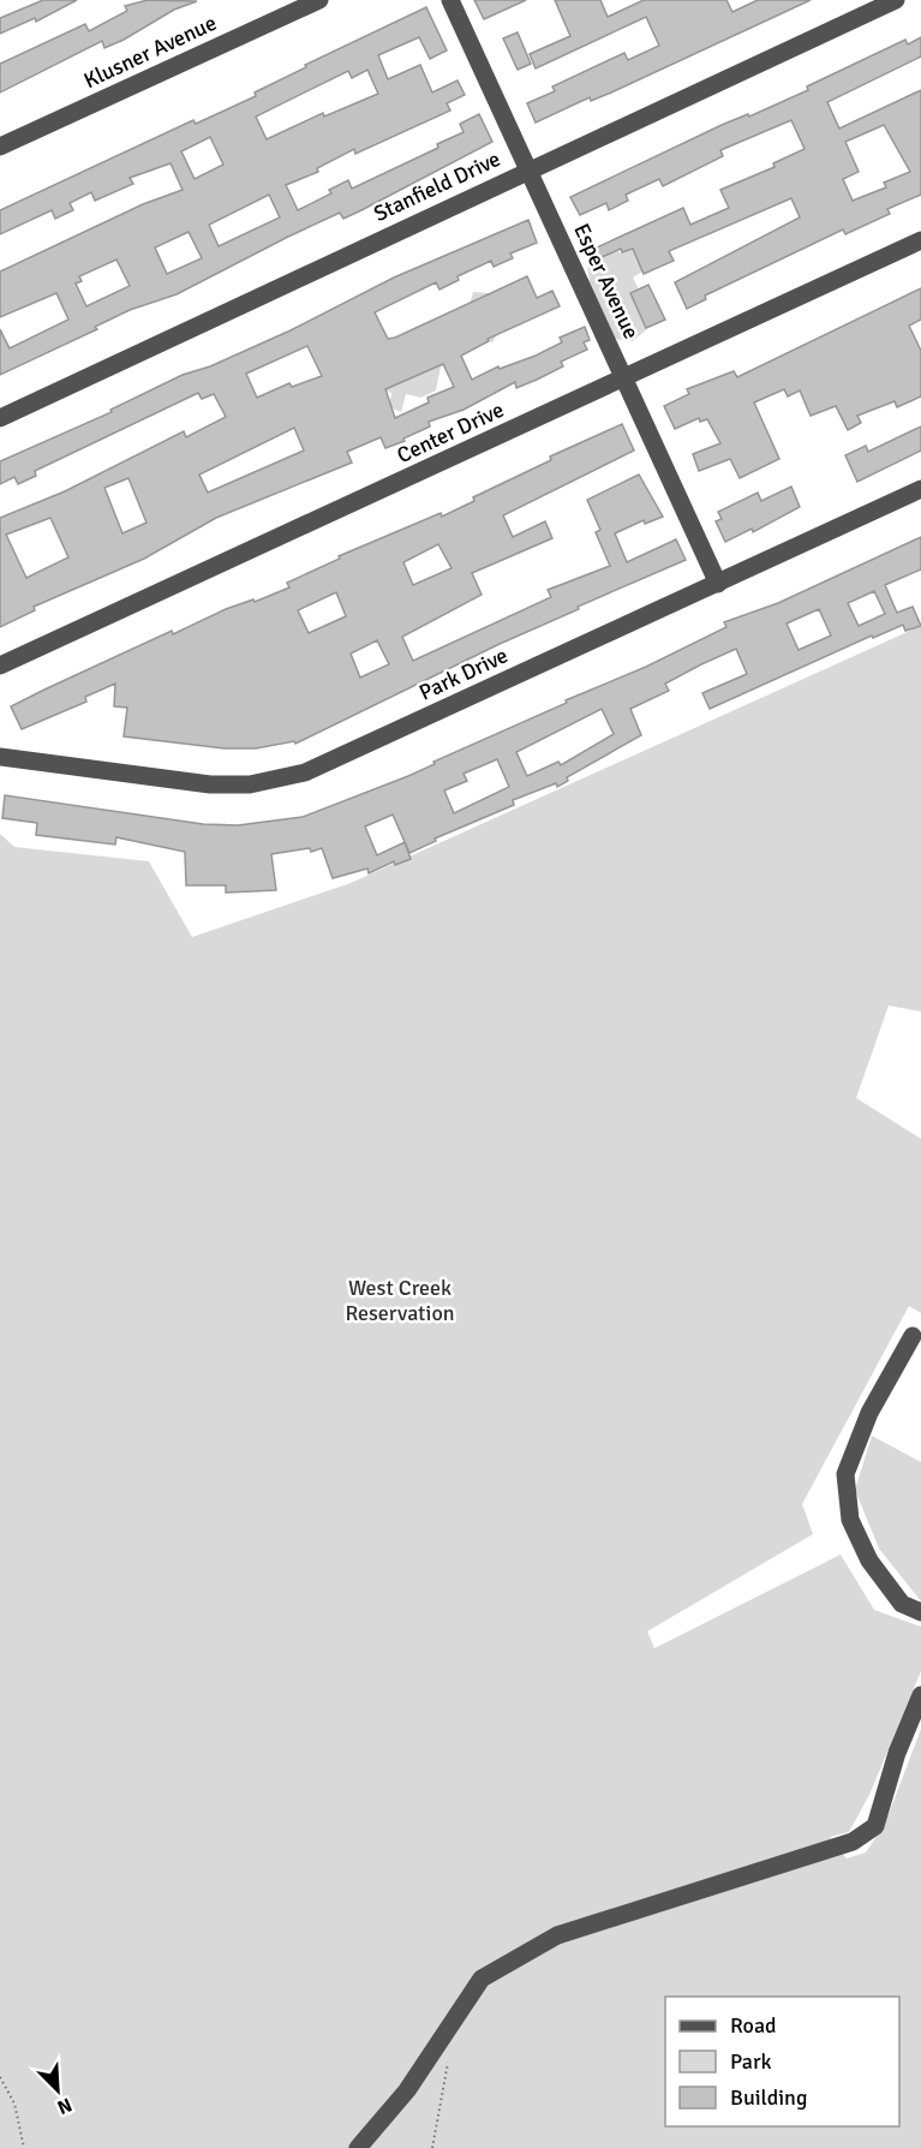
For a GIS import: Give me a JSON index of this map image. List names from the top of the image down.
{
  "streets": {
    "street": [
      "Klusner Avenue",
      "Stanfield Drive",
      "Esper Avenue",
      "Center Drive",
      "Park Drive"
    ]
  },
  "crossings": [
    ["Stanfield Drive", "Esper Avenue"],
    ["Esper Avenue", "Center Drive"],
    ["Esper Avenue", "Park Drive"]
  ],
  "parks": ["West Creek Reservation"],
  "legend": ["Road", "Park", "Building"],
  "north": "bottom right"
}
